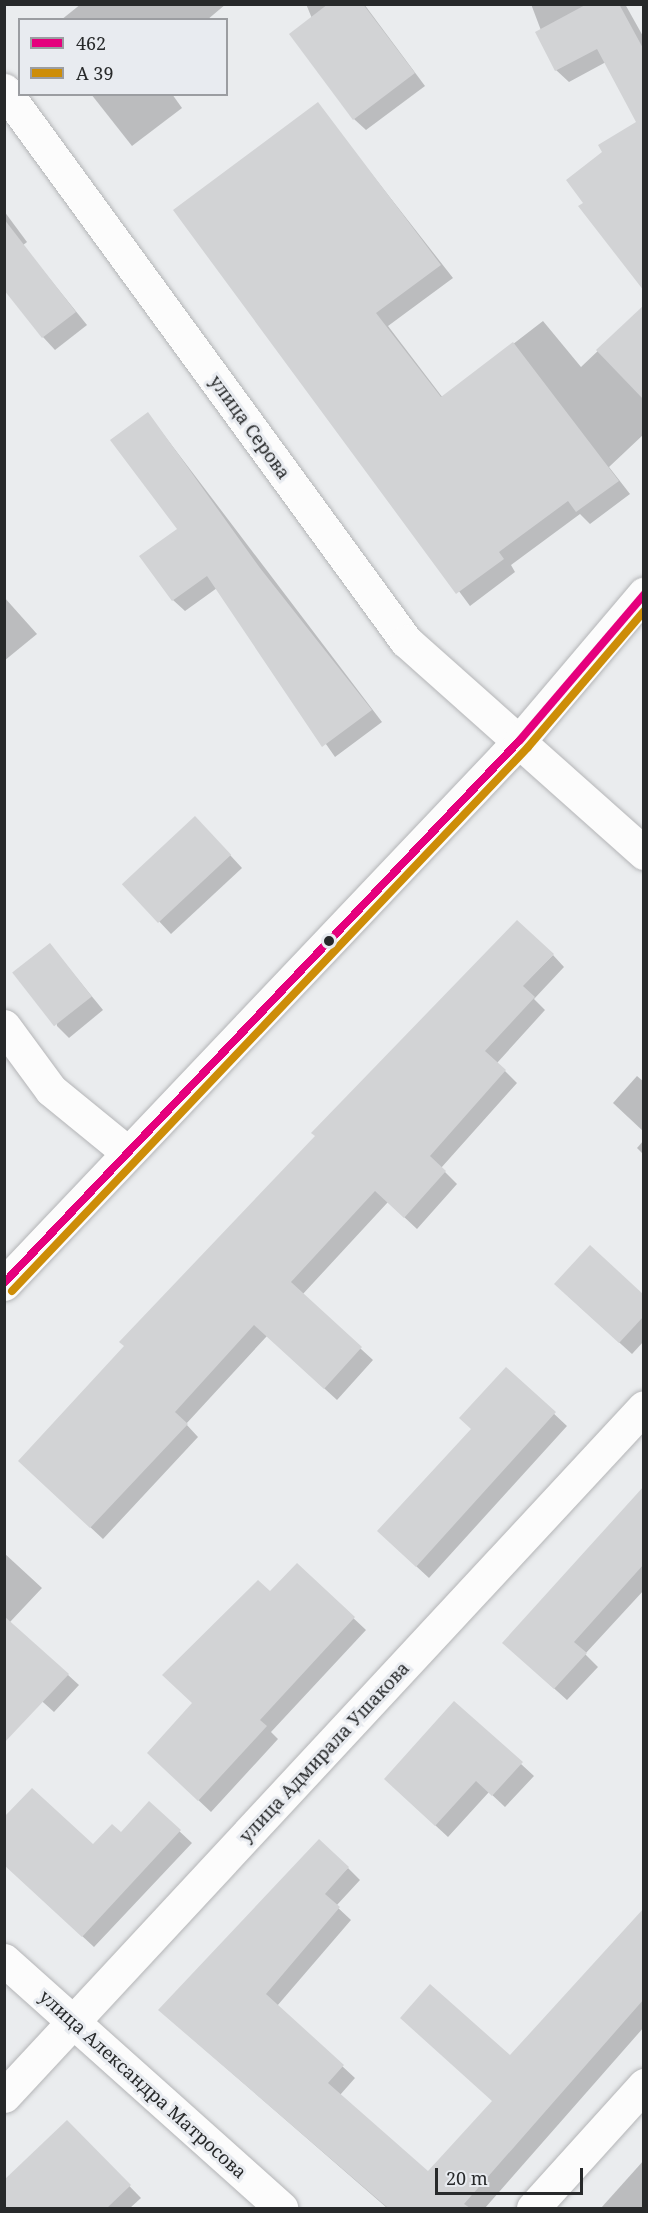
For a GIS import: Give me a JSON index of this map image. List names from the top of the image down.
{
  "streets": {
    "street": ["улица Серова", "улица Адмирала Ушакова", "улица Александра Матросова"]
  },
  "crossings": [
    ["улица Адмирала Ушакова", "улица Александра Матросова"]
  ],
  "lines": ["transit line 462"],
  "legend": ["462", "А 39"],
  "scale_bar": "20 m"
}
